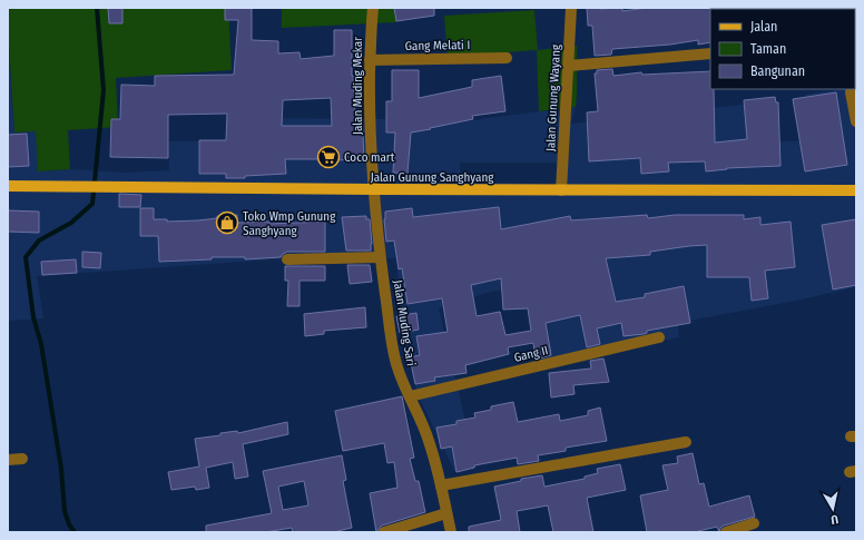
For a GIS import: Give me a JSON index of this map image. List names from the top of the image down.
{
  "streets": {
    "main road": ["Jalan Gunung Sanghyang"],
    "street": [
      "Gang Melati I",
      "Jalan Muding Mekar",
      "Jalan Gunung Wayang",
      "Jalan Muding Sari",
      "Gang II"
    ]
  },
  "crossings": [
    ["Gang Melati I", "Jalan Muding Mekar"],
    ["Jalan Muding Mekar", "Jalan Gunung Sanghyang"],
    ["Jalan Muding Mekar", "Jalan Muding Sari"],
    ["Jalan Gunung Wayang", "Jalan Gunung Sanghyang"],
    ["Jalan Gunung Sanghyang", "Jalan Muding Sari"],
    ["Jalan Muding Sari", "Gang II"]
  ],
  "places": {
    "supermarket": ["Coco mart"],
    "shop": ["Toko Wmp Gunung Sanghyang"]
  },
  "legend": ["Jalan", "Taman", "Bangunan"],
  "north": "bottom"
}
